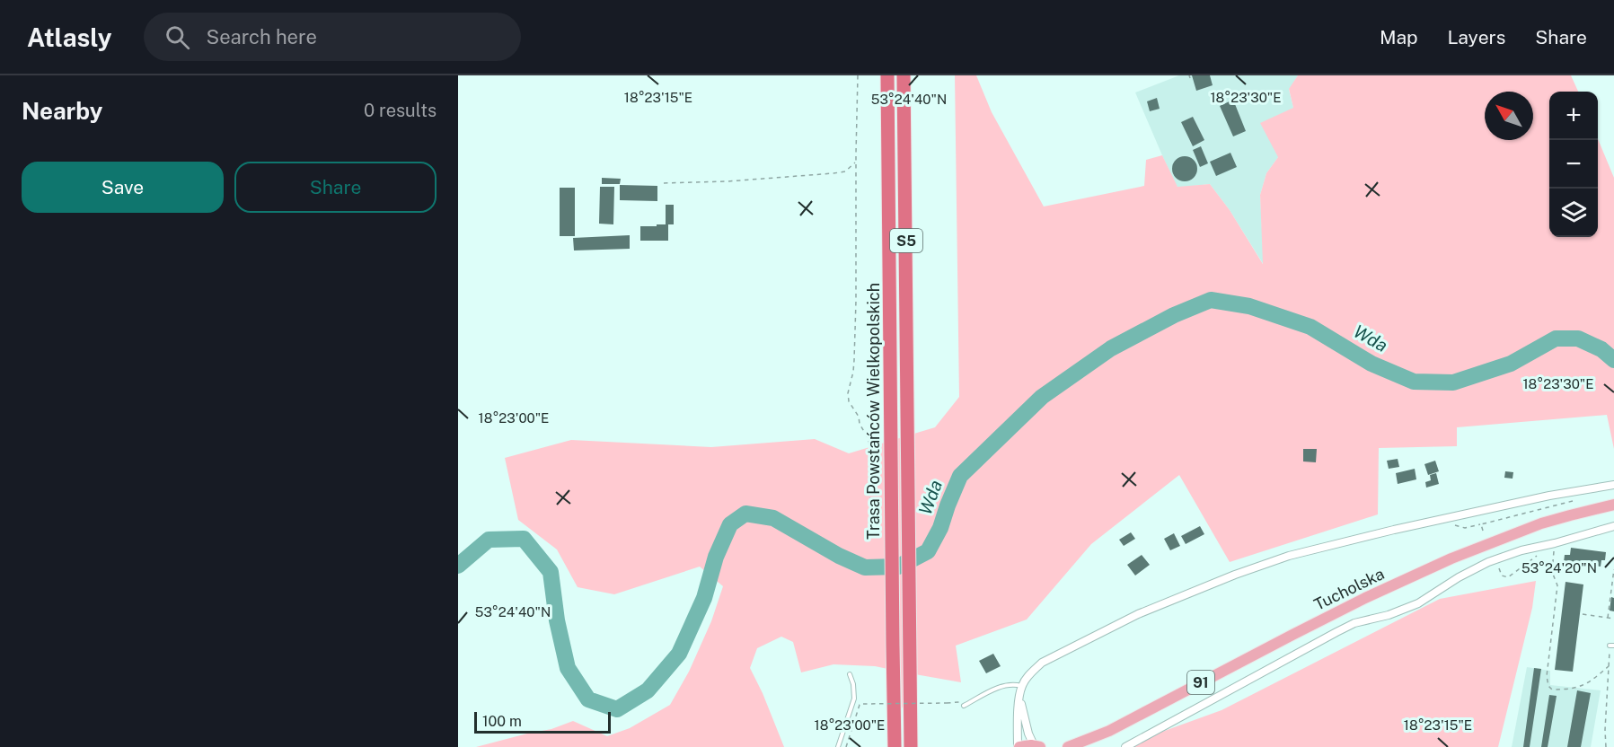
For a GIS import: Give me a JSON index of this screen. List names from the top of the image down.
{
  "streets": {
    "highway": ["S5", "Trasa Powstańców Wielkopolskich"],
    "main road": ["Tucholska", "91"]
  },
  "water": ["Wda"],
  "scale_bar": "100 m",
  "north": "top left",
  "page": {
    "header": "Atlasly",
    "search": "Search here",
    "nav": ["Map", "Layers", "Share"],
    "heading": ["Nearby", "0 results"],
    "map_buttons": ["+", "−"],
    "buttons": ["Save", "Share"],
    "scale": "100 m"
  },
  "coordinates": [
    "18°23'15\"E",
    "18°23'30\"E",
    "53°24'40\"N",
    "18°23'00\"E",
    "53°24'20\"N"
  ]
}
